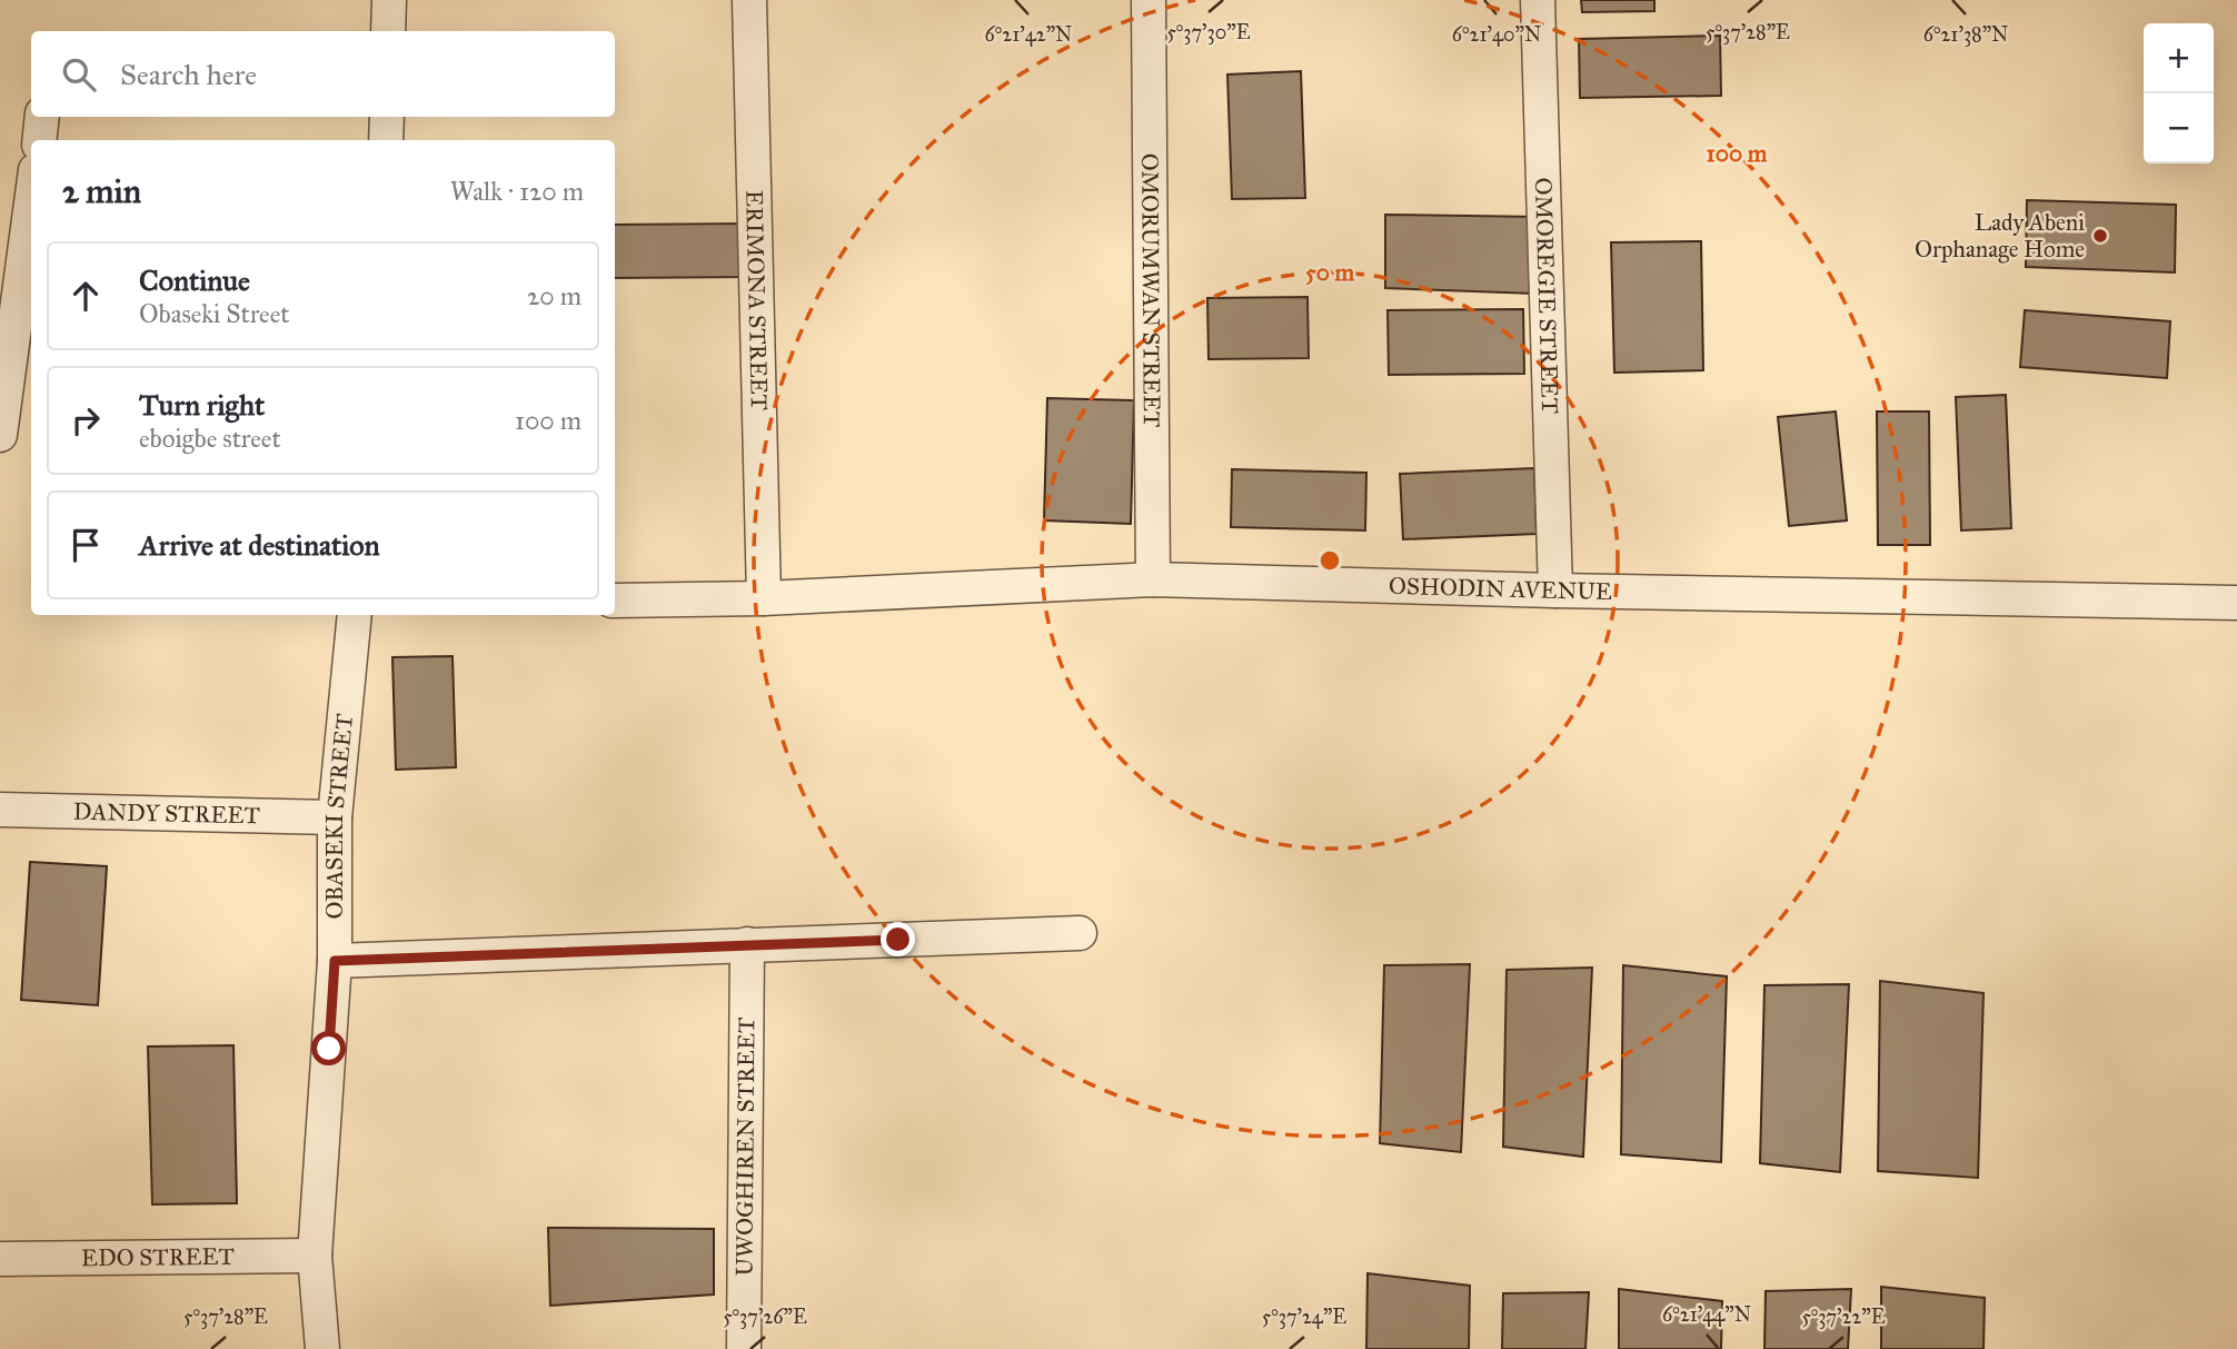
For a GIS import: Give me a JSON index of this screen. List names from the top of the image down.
{
  "streets": {
    "street": [
      "OMORUMWAN STREET",
      "OMOREGIE STREET",
      "ERIMONA STREET",
      "OSHODIN AVENUE",
      "DANDY STREET",
      "OBASEKI STREET",
      "UWOGHIREN STREET",
      "EDO STREET"
    ]
  },
  "crossings": [
    ["OMORUMWAN STREET", "OSHODIN AVENUE"],
    ["OMOREGIE STREET", "OSHODIN AVENUE"],
    ["ERIMONA STREET", "OSHODIN AVENUE"],
    ["DANDY STREET", "OBASEKI STREET"],
    ["OBASEKI STREET", "EDO STREET"]
  ],
  "places": ["Lady Abeni Orphanage Home"],
  "page": {
    "map_buttons": ["+", "−"],
    "search": "Search here",
    "heading": ["2 min", "Walk · 120 m"],
    "list": [
      ["Continue", "Obaseki Street", "20 m"],
      ["Turn right", "eboigbe street", "100 m"],
      "Arrive at destination"
    ]
  },
  "coordinates": [
    "5°37'30\"E",
    "5°37'28\"E",
    "6°21'42\"N",
    "6°21'40\"N",
    "6°21'38\"N",
    "6°21'44\"N",
    "5°37'26\"E",
    "5°37'24\"E",
    "5°37'22\"E"
  ],
  "rings": ["100 m", "50 m"]
}
